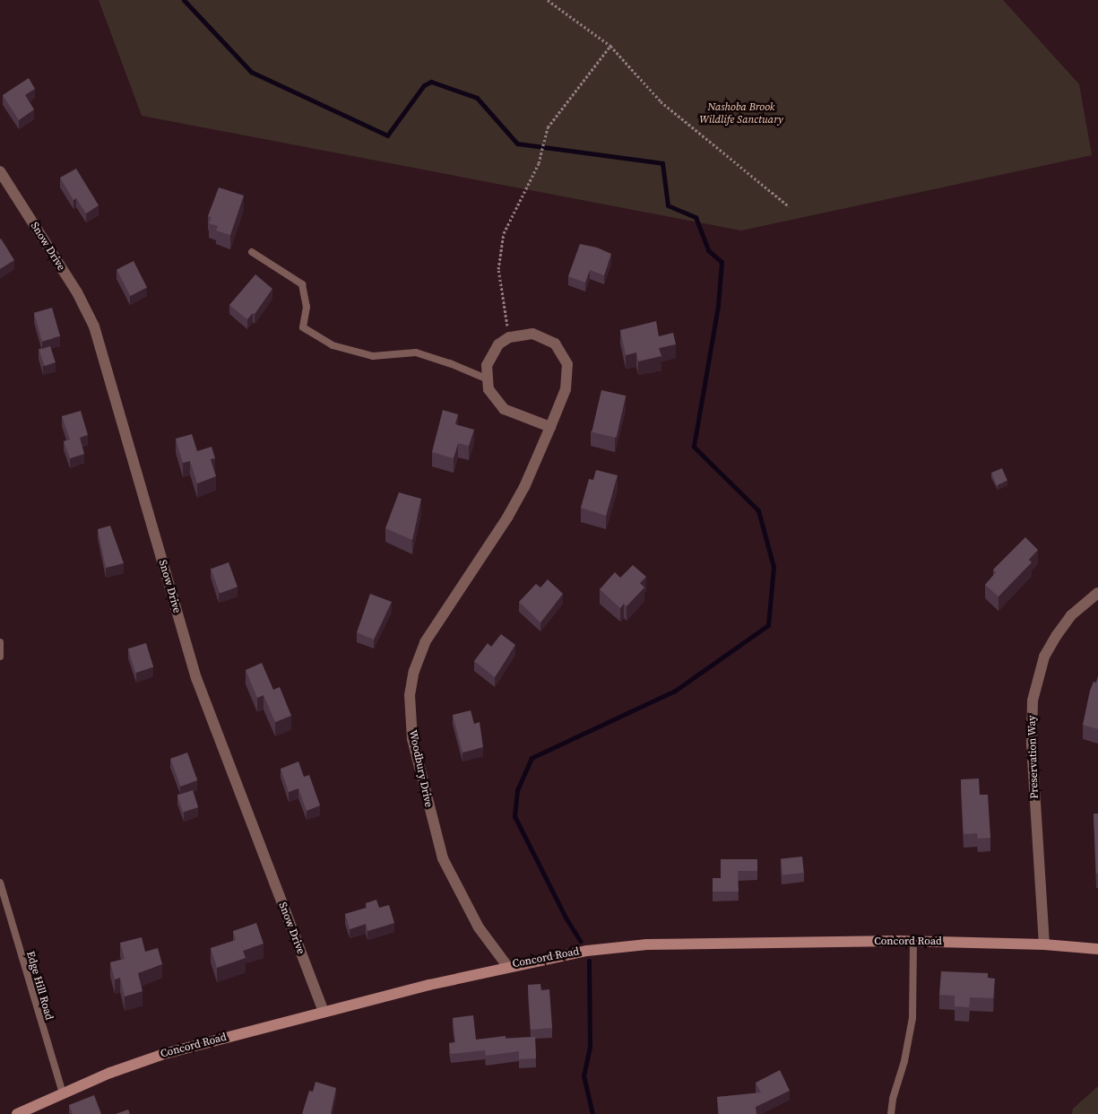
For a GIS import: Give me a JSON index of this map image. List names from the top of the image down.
{
  "streets": {
    "main road": ["Concord Road"],
    "street": ["Snow Drive", "Preservation Way", "Woodbury Drive"],
    "lane": ["Edge Hill Road"]
  },
  "crossings": [
    ["Snow Drive", "Concord Road"],
    ["Preservation Way", "Concord Road"],
    ["Woodbury Drive", "Concord Road"],
    ["Concord Road", "Edge Hill Road"]
  ],
  "parks": ["Nashoba Brook Wildlife Sanctuary"]
}
